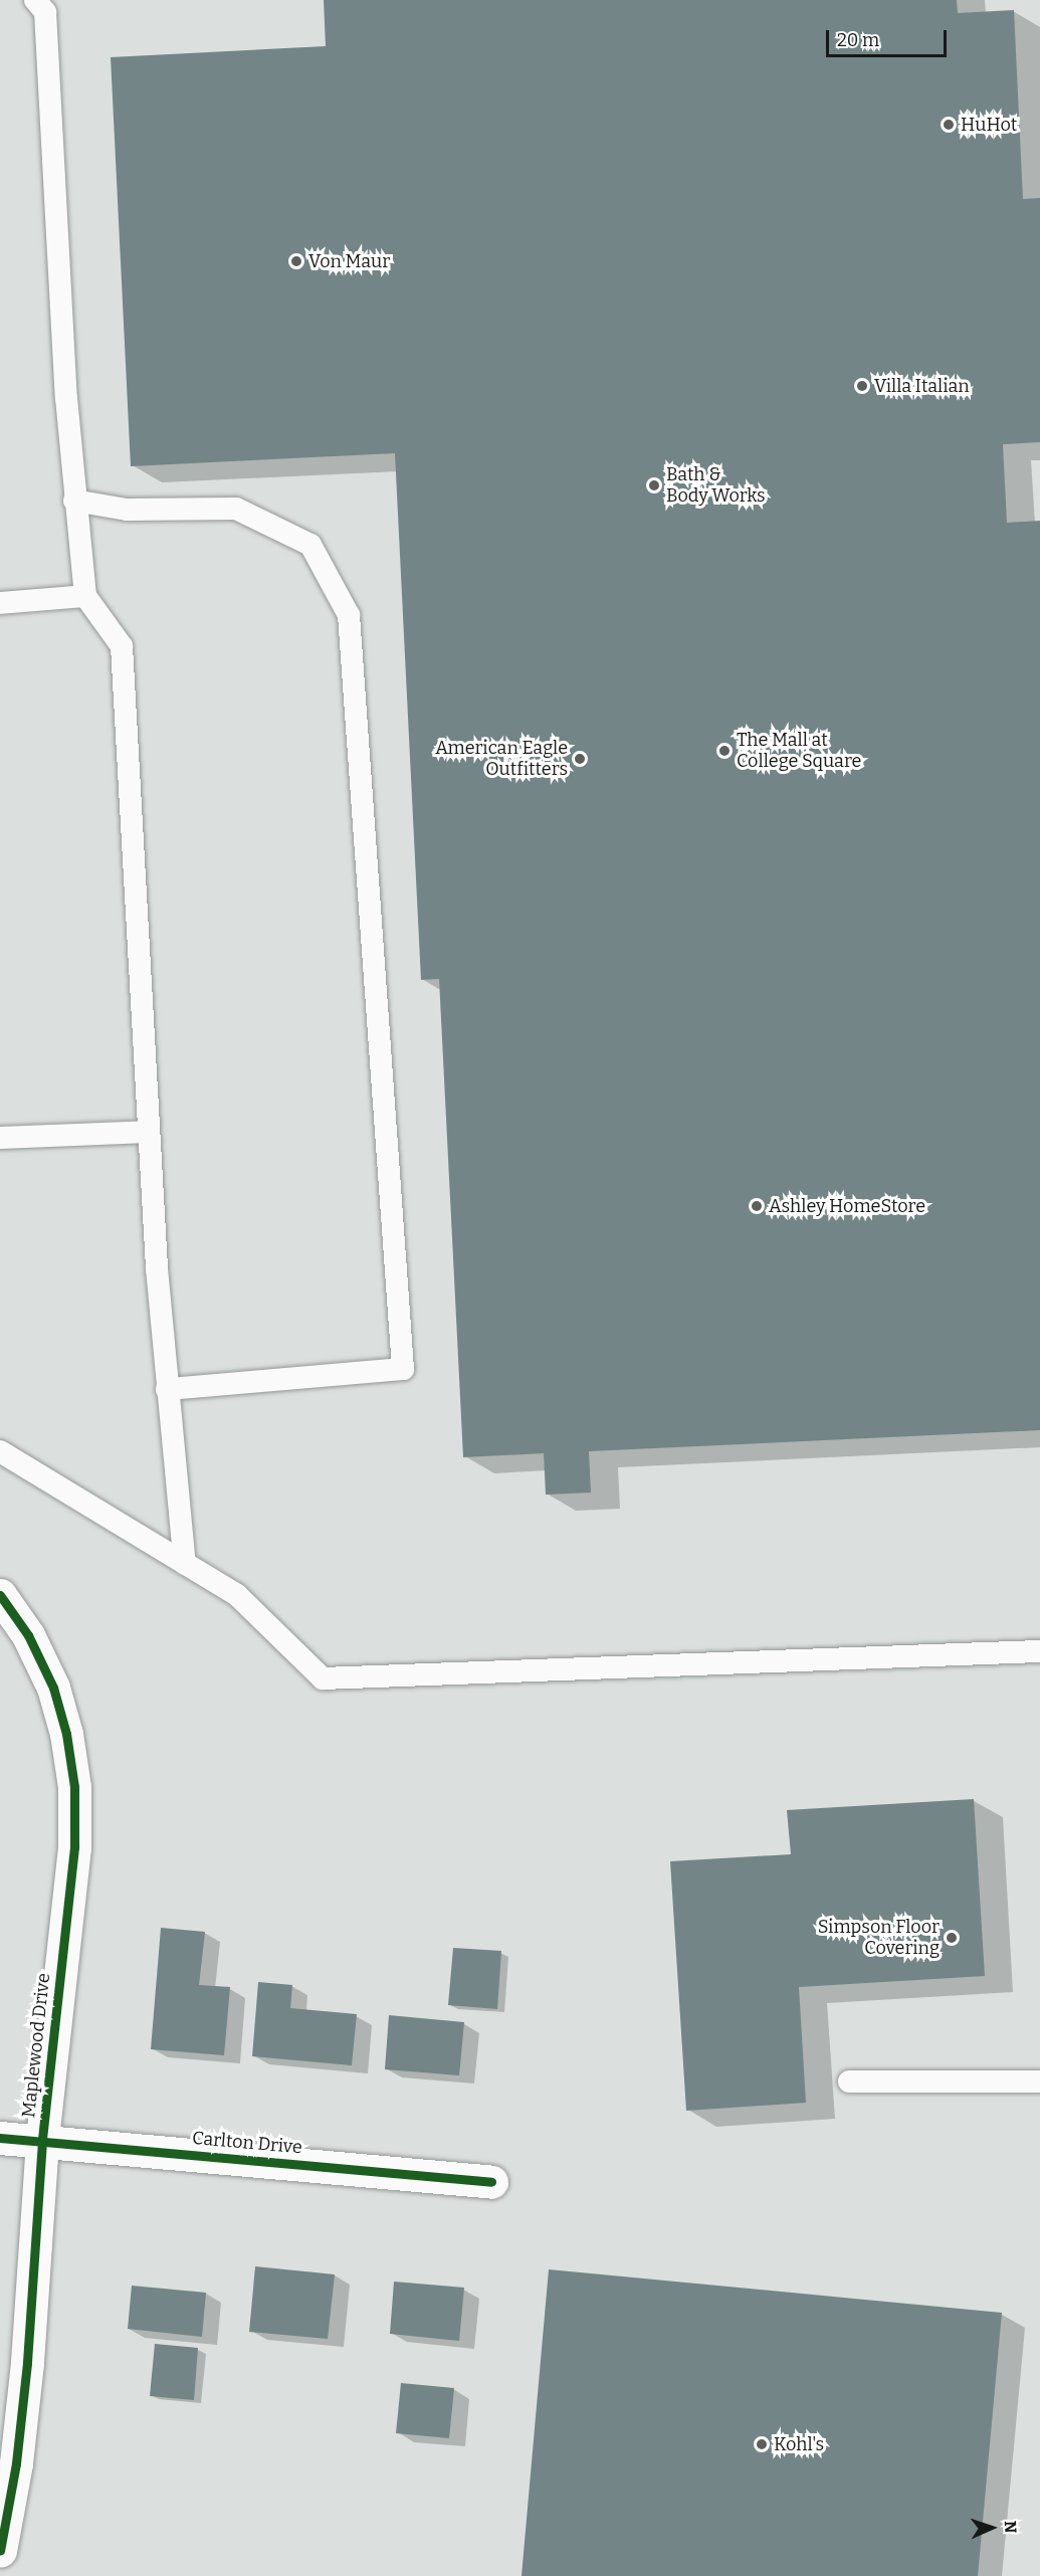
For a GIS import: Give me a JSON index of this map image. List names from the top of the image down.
{
  "streets": {
    "street": ["Maplewood Drive", "Carlton Drive"]
  },
  "crossings": [
    ["Maplewood Drive", "Carlton Drive"]
  ],
  "places": [
    "HuHot",
    "Von Maur",
    "Villa Italian",
    "Bath & Body Works",
    "The Mall at College Square",
    "American Eagle Outfitters",
    "Ashley HomeStore",
    "Simpson Floor Covering",
    "Kohl's"
  ],
  "scale_bar": "20 m",
  "north": "right"
}
